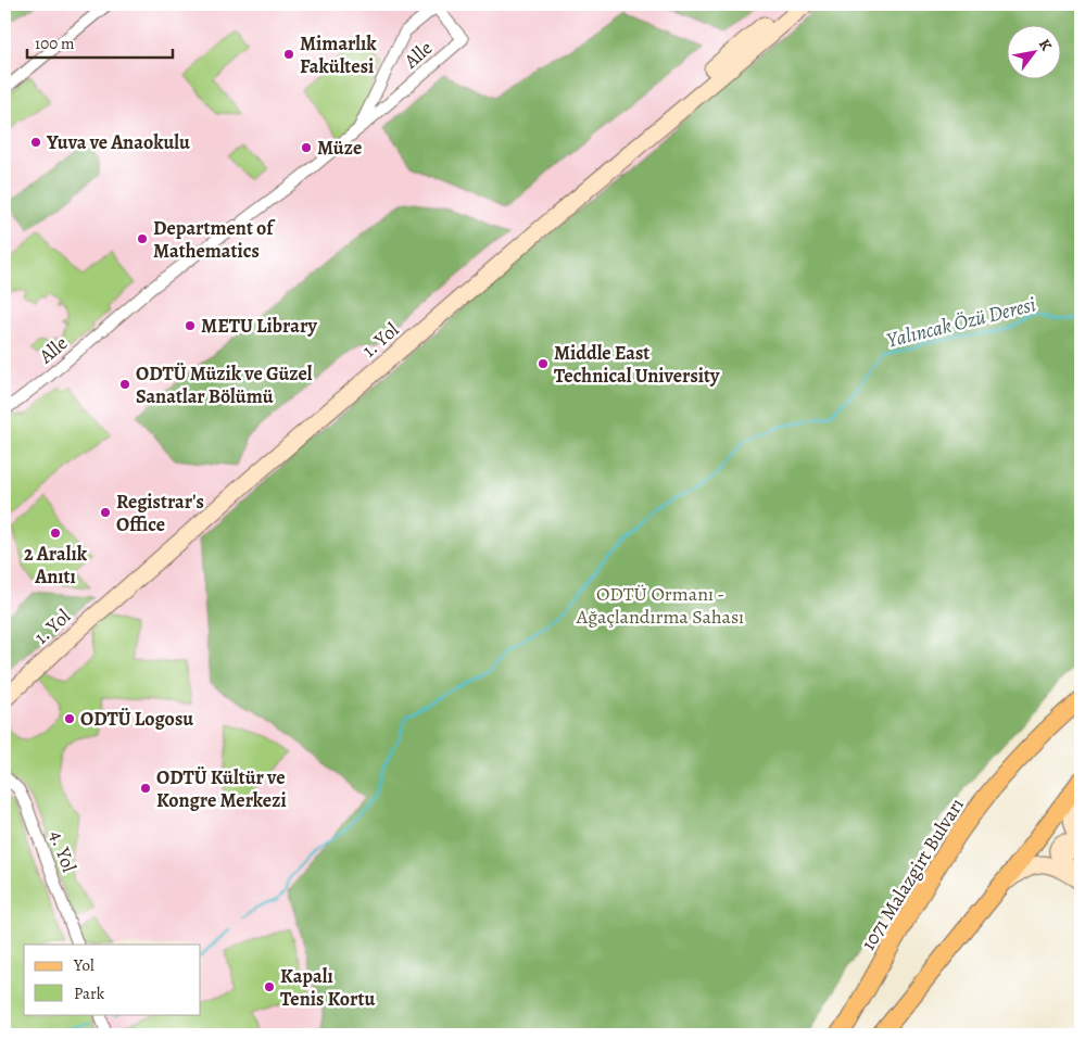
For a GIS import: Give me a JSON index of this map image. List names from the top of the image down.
{
  "streets": {
    "main road": ["1. Yol", "1071 Malazgirt Bulvarı"],
    "street": ["Alle", "4. Yol"]
  },
  "water": ["Yalıncak Özü Deresi"],
  "parks": ["ODTÜ Ormanı - Ağaçlandırma Sahası"],
  "places": [
    "Mimarlık Fakültesi",
    "Yuva ve Anaokulu",
    "Müze",
    "Department of Mathematics",
    "METU Library",
    "Middle East Technical University",
    "ODTÜ Müzik ve Güzel Sanatlar Bölümü",
    "Registrar's Office",
    "2 Aralık Anıtı",
    "ODTÜ Logosu",
    "ODTÜ Kültür ve Kongre Merkezi",
    "Kapalı Tenis Kortu"
  ],
  "legend": ["Yol", "Park"],
  "scale_bar": "100 m",
  "north": "top right"
}
